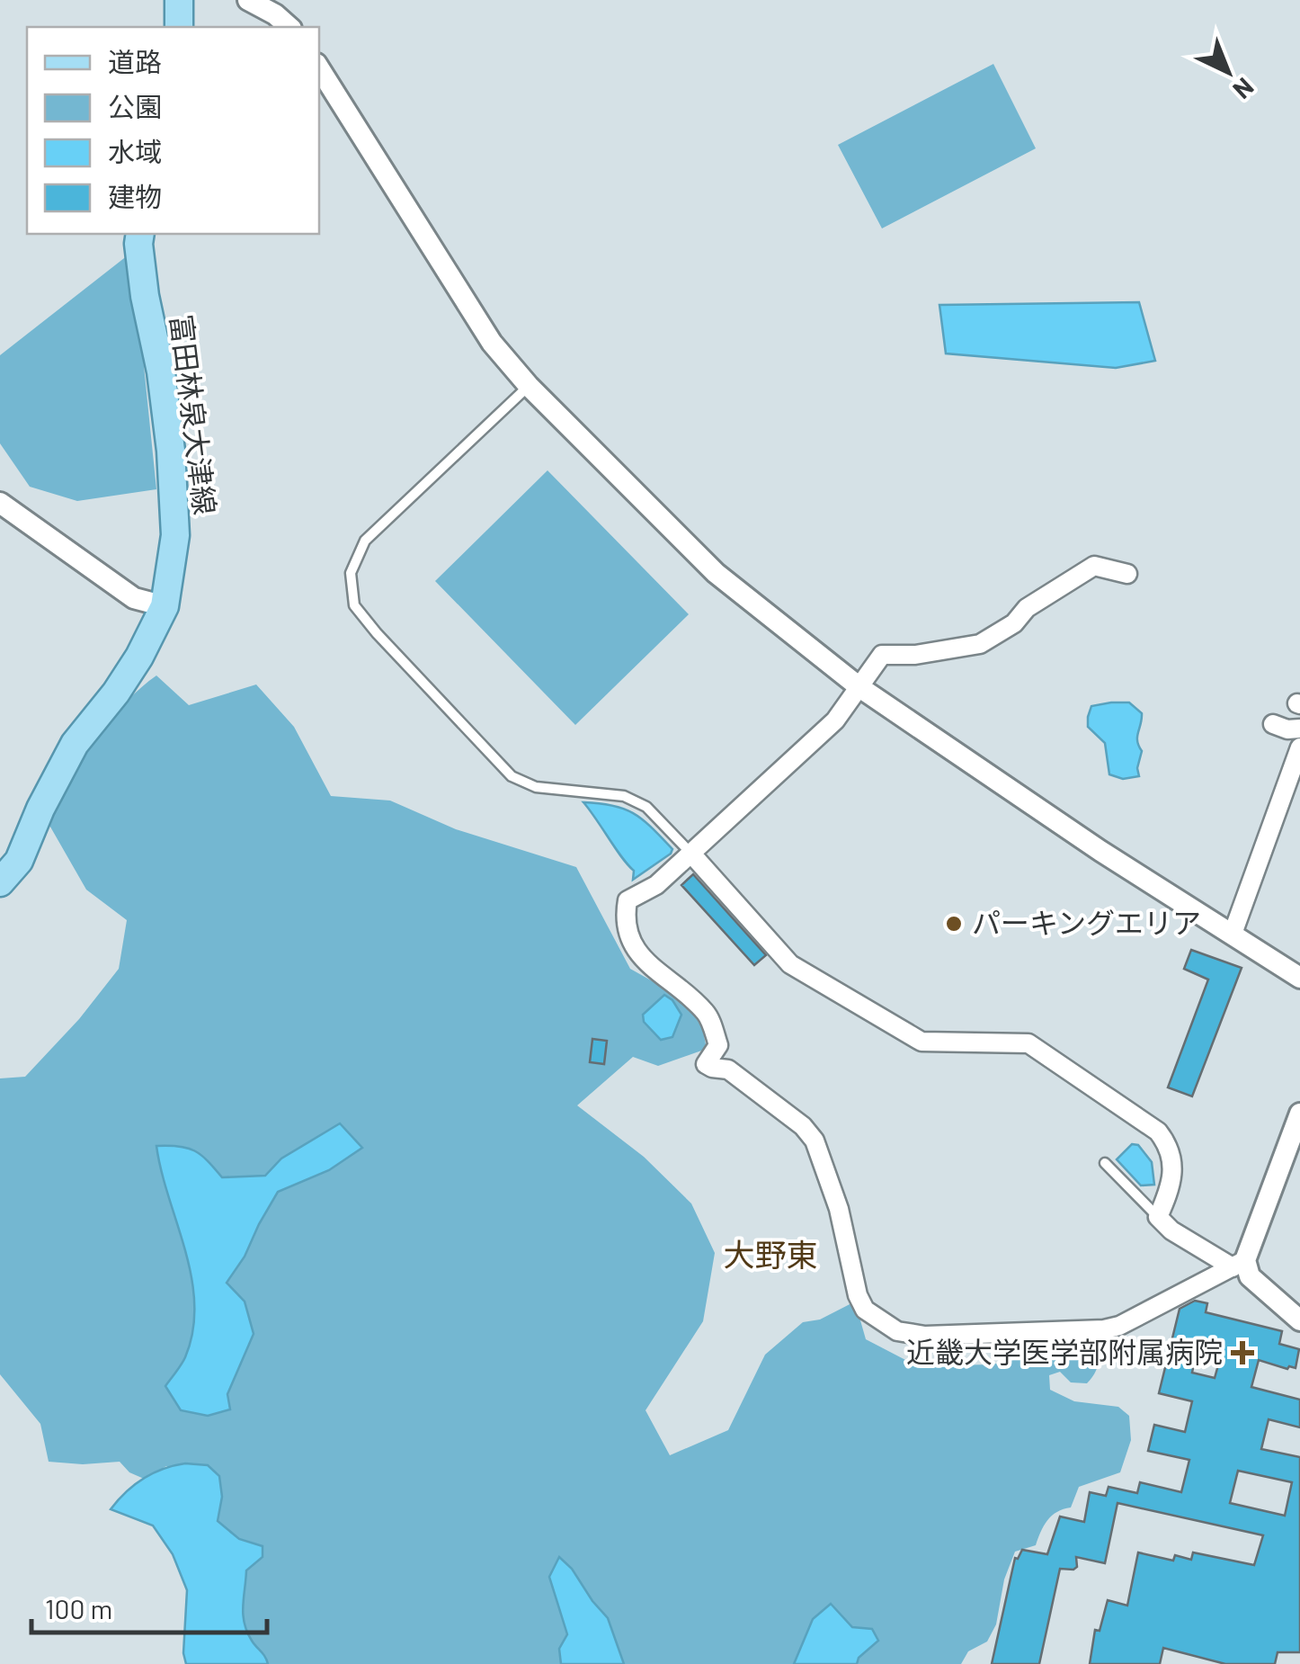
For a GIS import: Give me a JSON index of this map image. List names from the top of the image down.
{
  "streets": {
    "main road": ["富田林泉大津線"]
  },
  "districts": ["大野東"],
  "places": {
    "other": ["パーキングエリア"],
    "health": ["近畿大学医学部附属病院"]
  },
  "legend": [
    "道路",
    "公園",
    "水域",
    "建物"
  ],
  "scale_bar": "100 m",
  "north": "bottom right"
}
